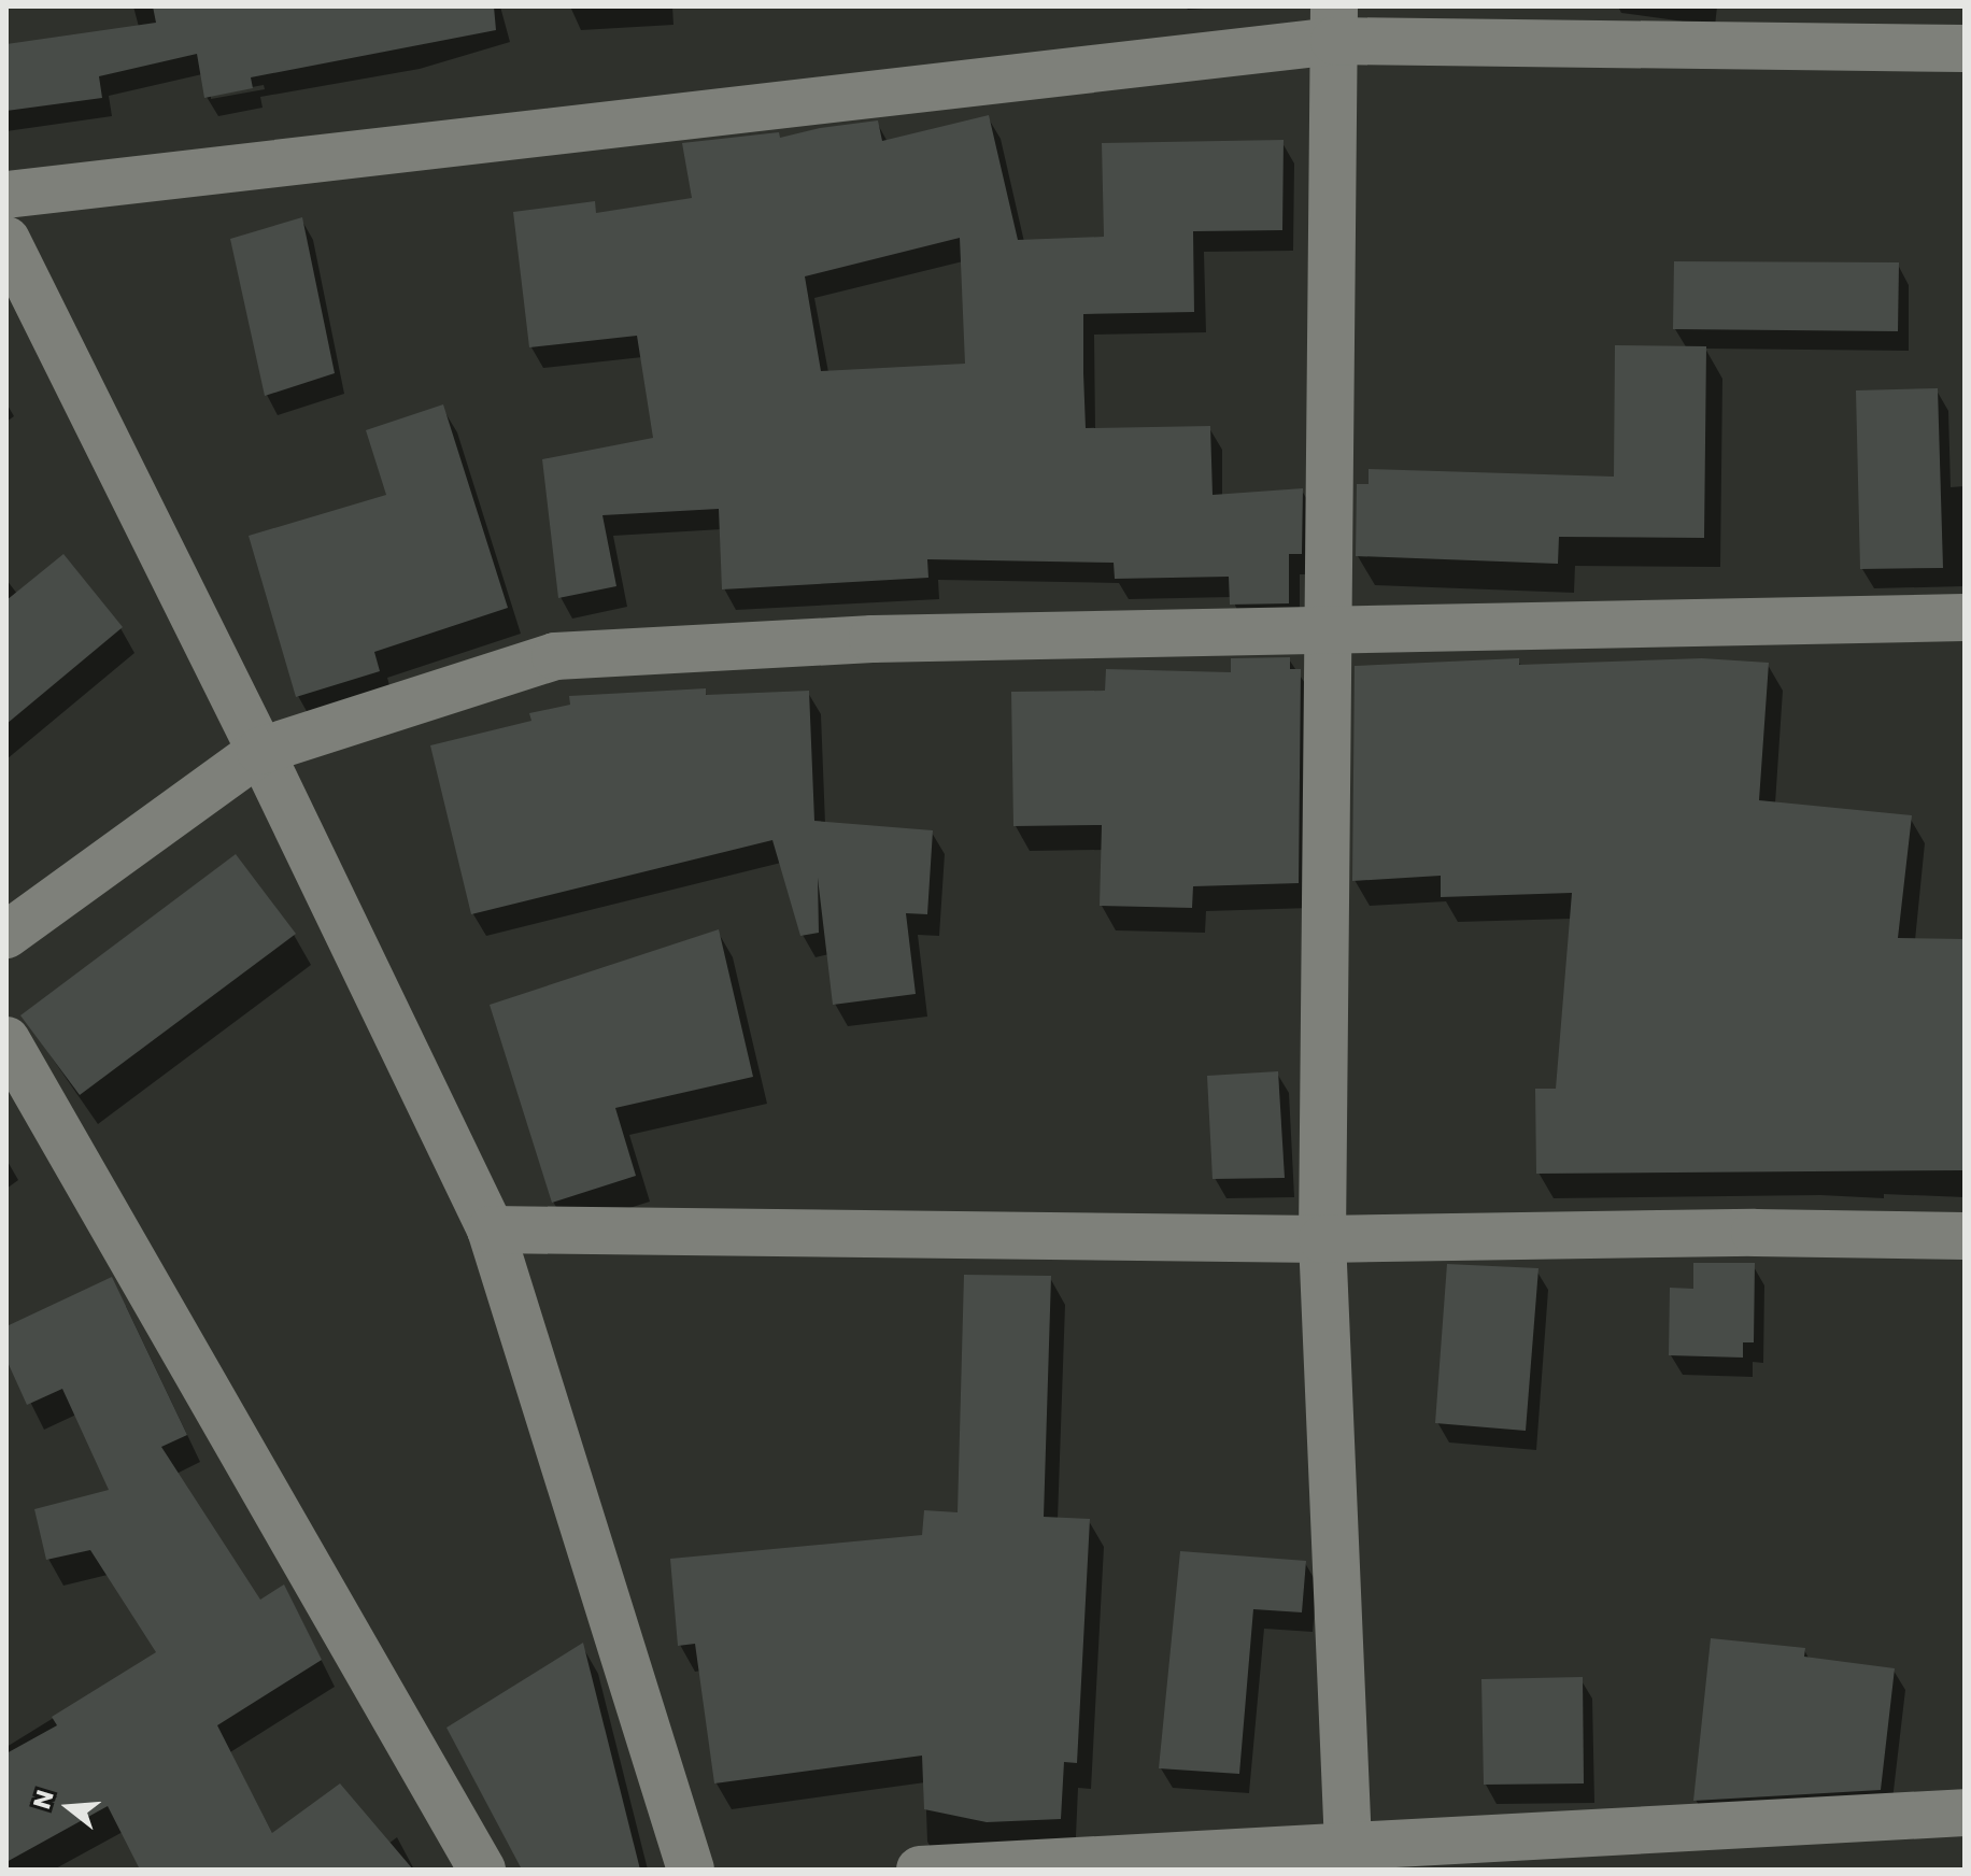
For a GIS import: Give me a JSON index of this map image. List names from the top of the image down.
{
  "north": "left"
}
